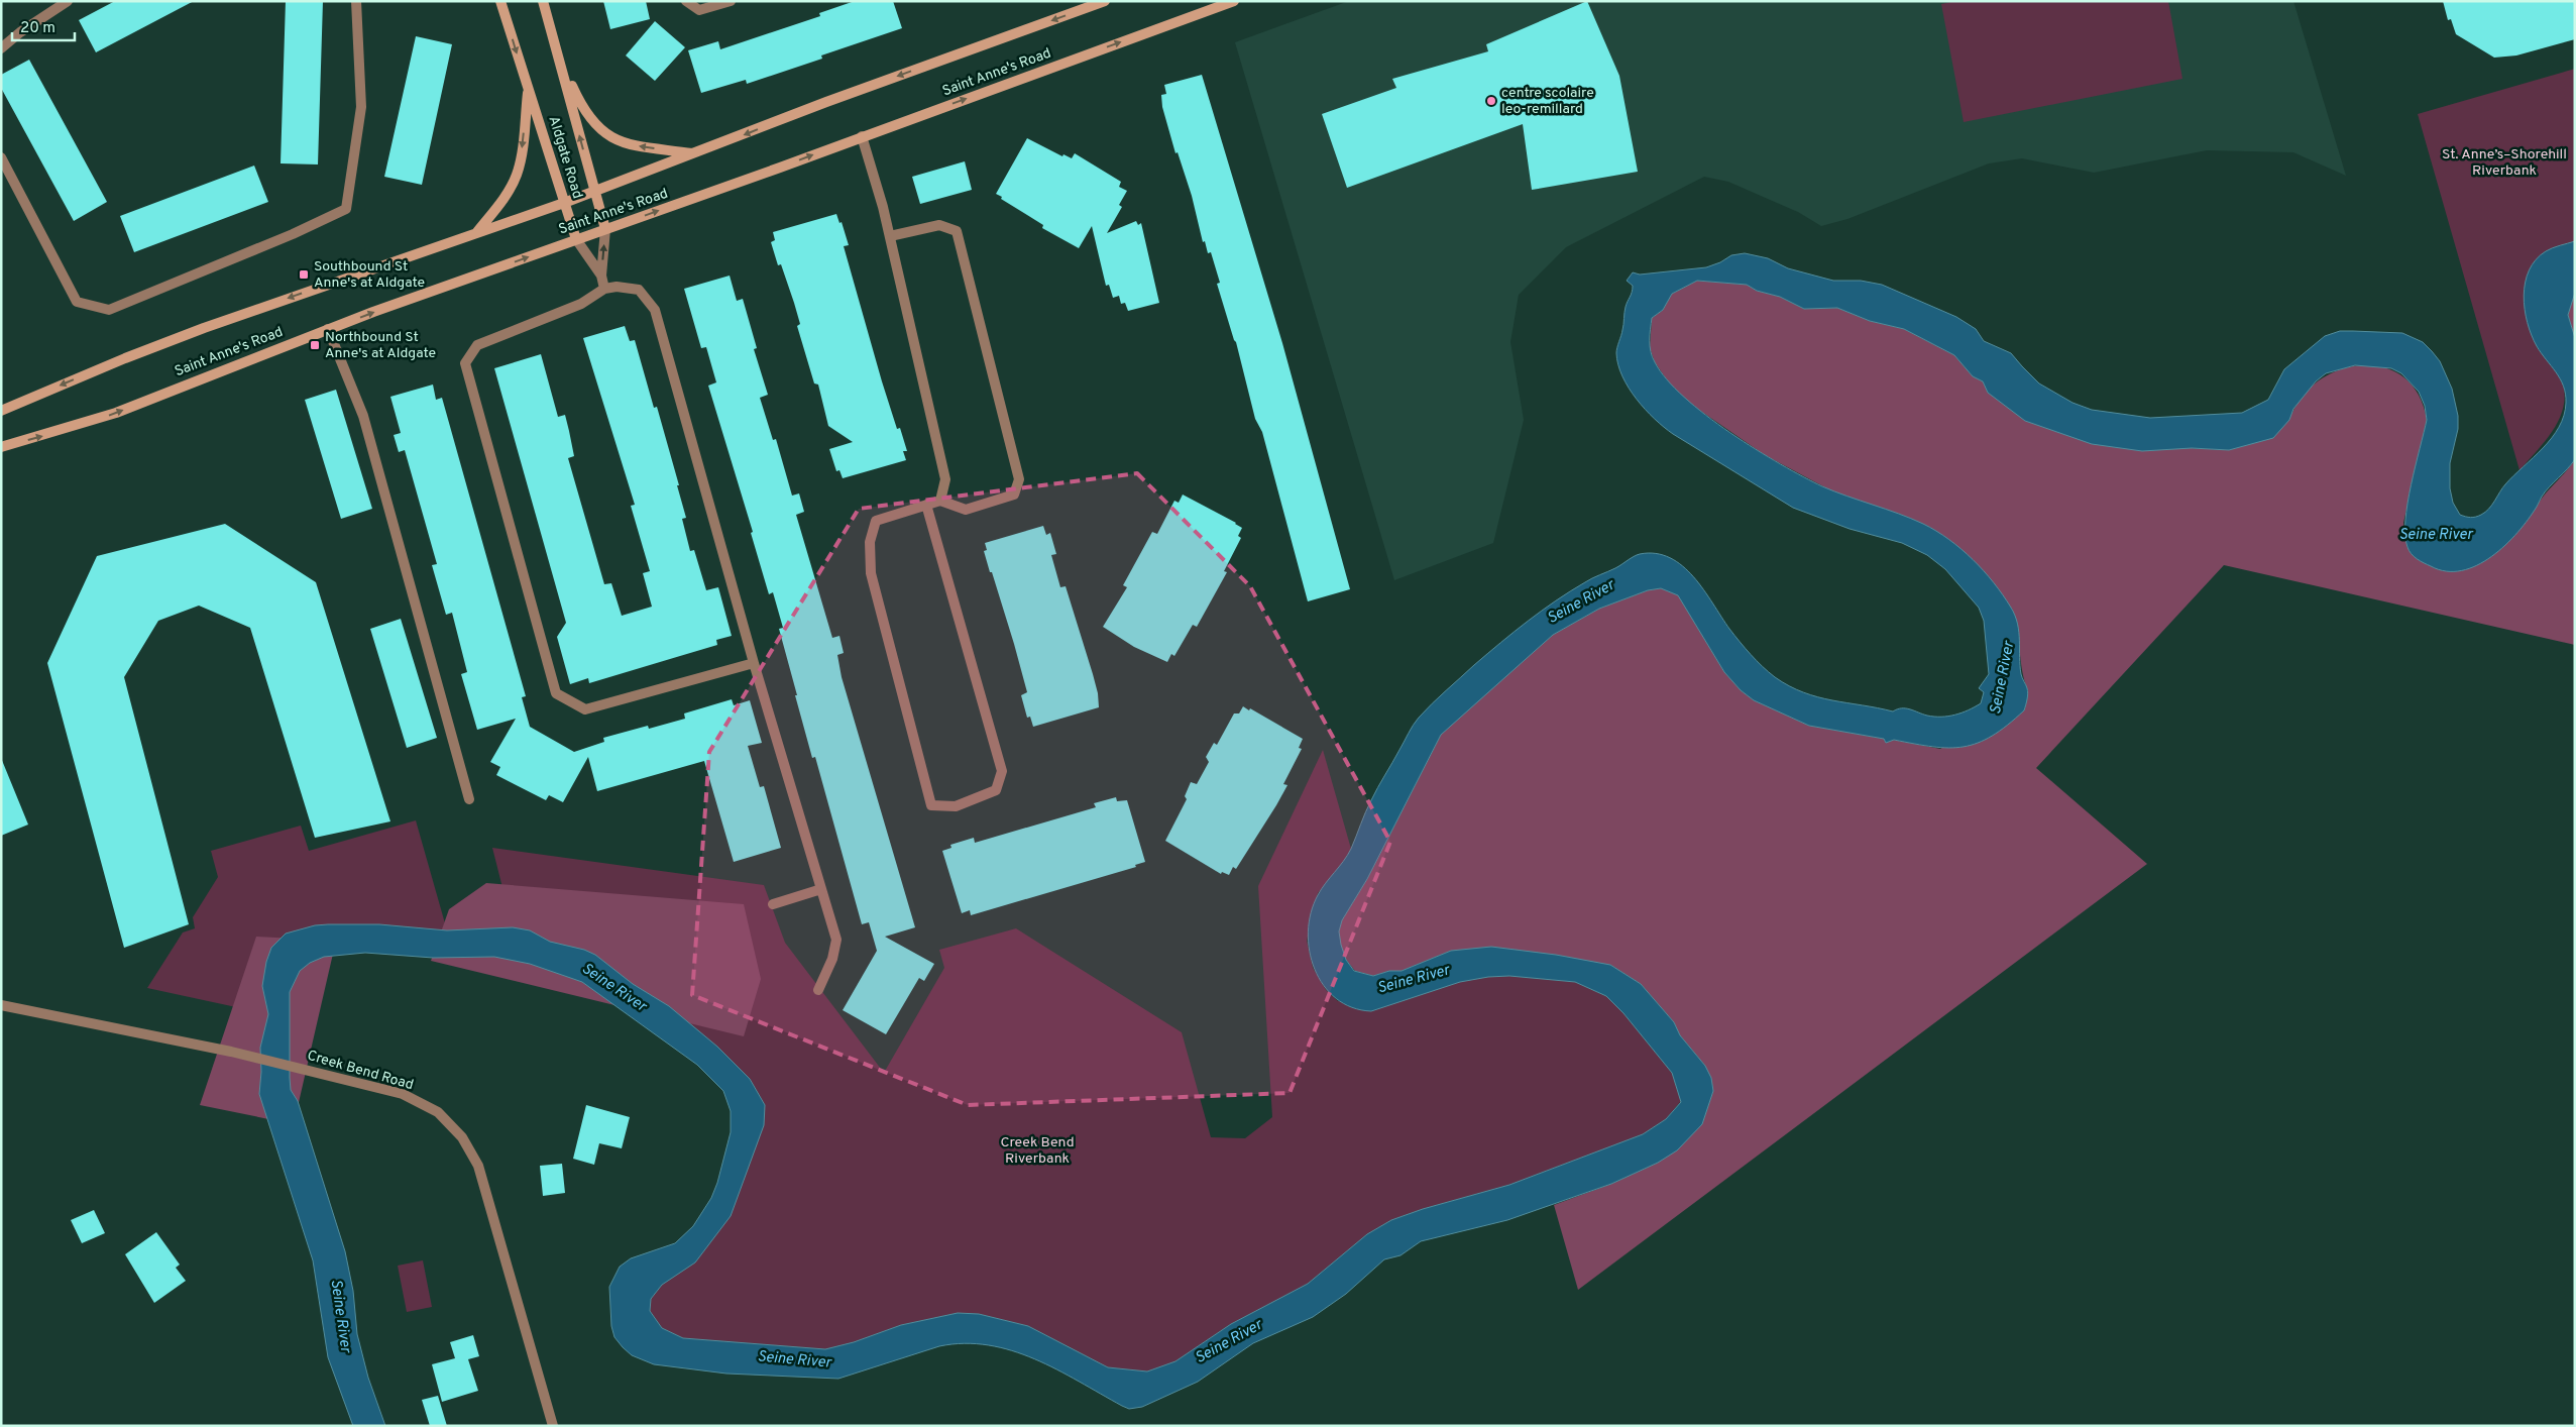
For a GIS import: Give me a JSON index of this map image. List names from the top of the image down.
{
  "streets": {
    "main road": ["Saint Anne's Road", "Aldgate Road"],
    "street": ["Creek Bend Road"]
  },
  "crossings": [
    ["Saint Anne's Road", "Aldgate Road"]
  ],
  "water": ["Seine River"],
  "parks": ["St. Anne’s–Shorehill Riverbank", "Creek Bend Riverbank"],
  "places": {
    "other": ["centre scolaire leo-remillard"],
    "transit": ["Southbound St Anne's at Aldgate", "Northbound St Anne's at Aldgate"]
  },
  "scale_bar": "20 m"
}
